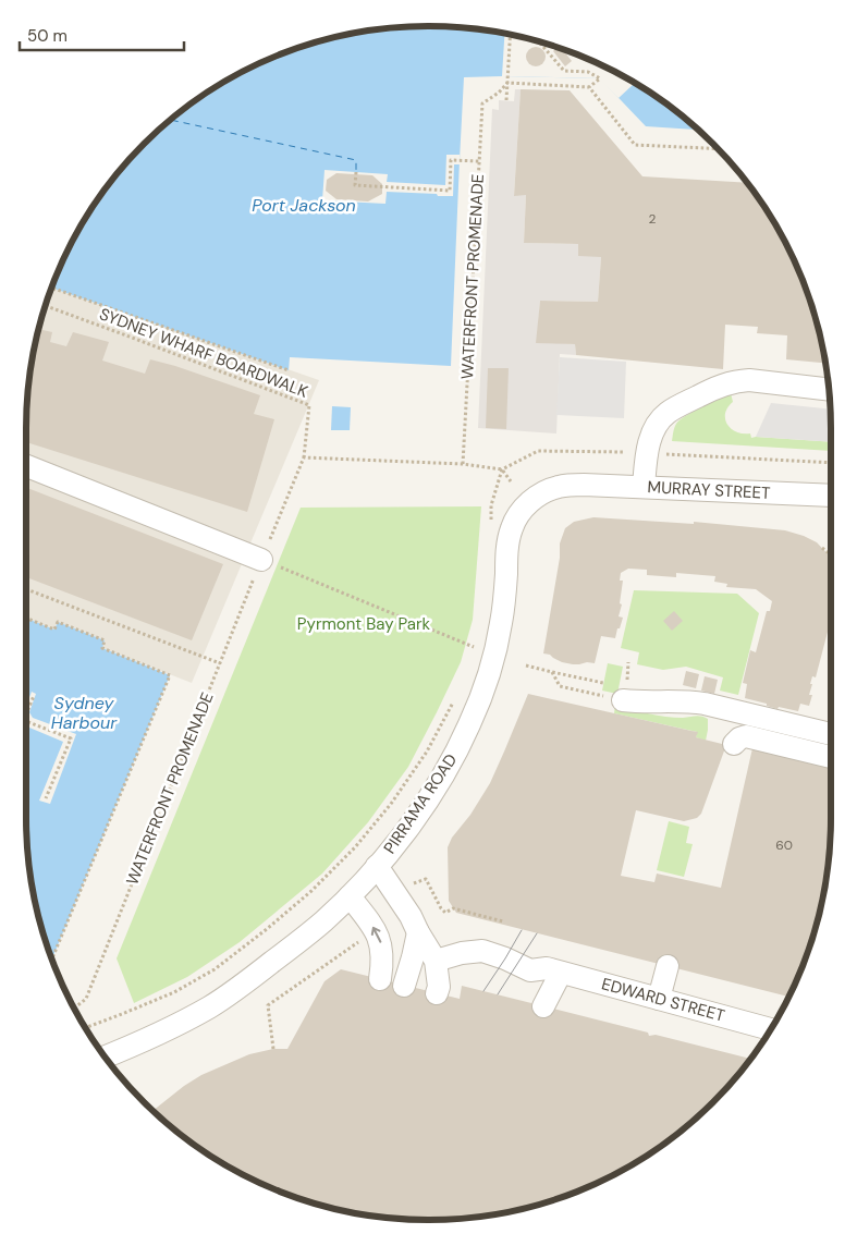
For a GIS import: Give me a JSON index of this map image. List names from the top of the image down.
{
  "streets": {
    "street": ["MURRAY STREET", "PIRRAMA ROAD", "EDWARD STREET"],
    "path": ["WATERFRONT PROMENADE", "SYDNEY WHARF BOARDWALK"]
  },
  "crossings": [
    ["WATERFRONT PROMENADE", "SYDNEY WHARF BOARDWALK"],
    ["MURRAY STREET", "PIRRAMA ROAD"]
  ],
  "water": ["Port Jackson", "Sydney Harbour"],
  "parks": ["Pyrmont Bay Park"],
  "house_numbers": ["2", "60"],
  "scale_bar": "50 m"
}
